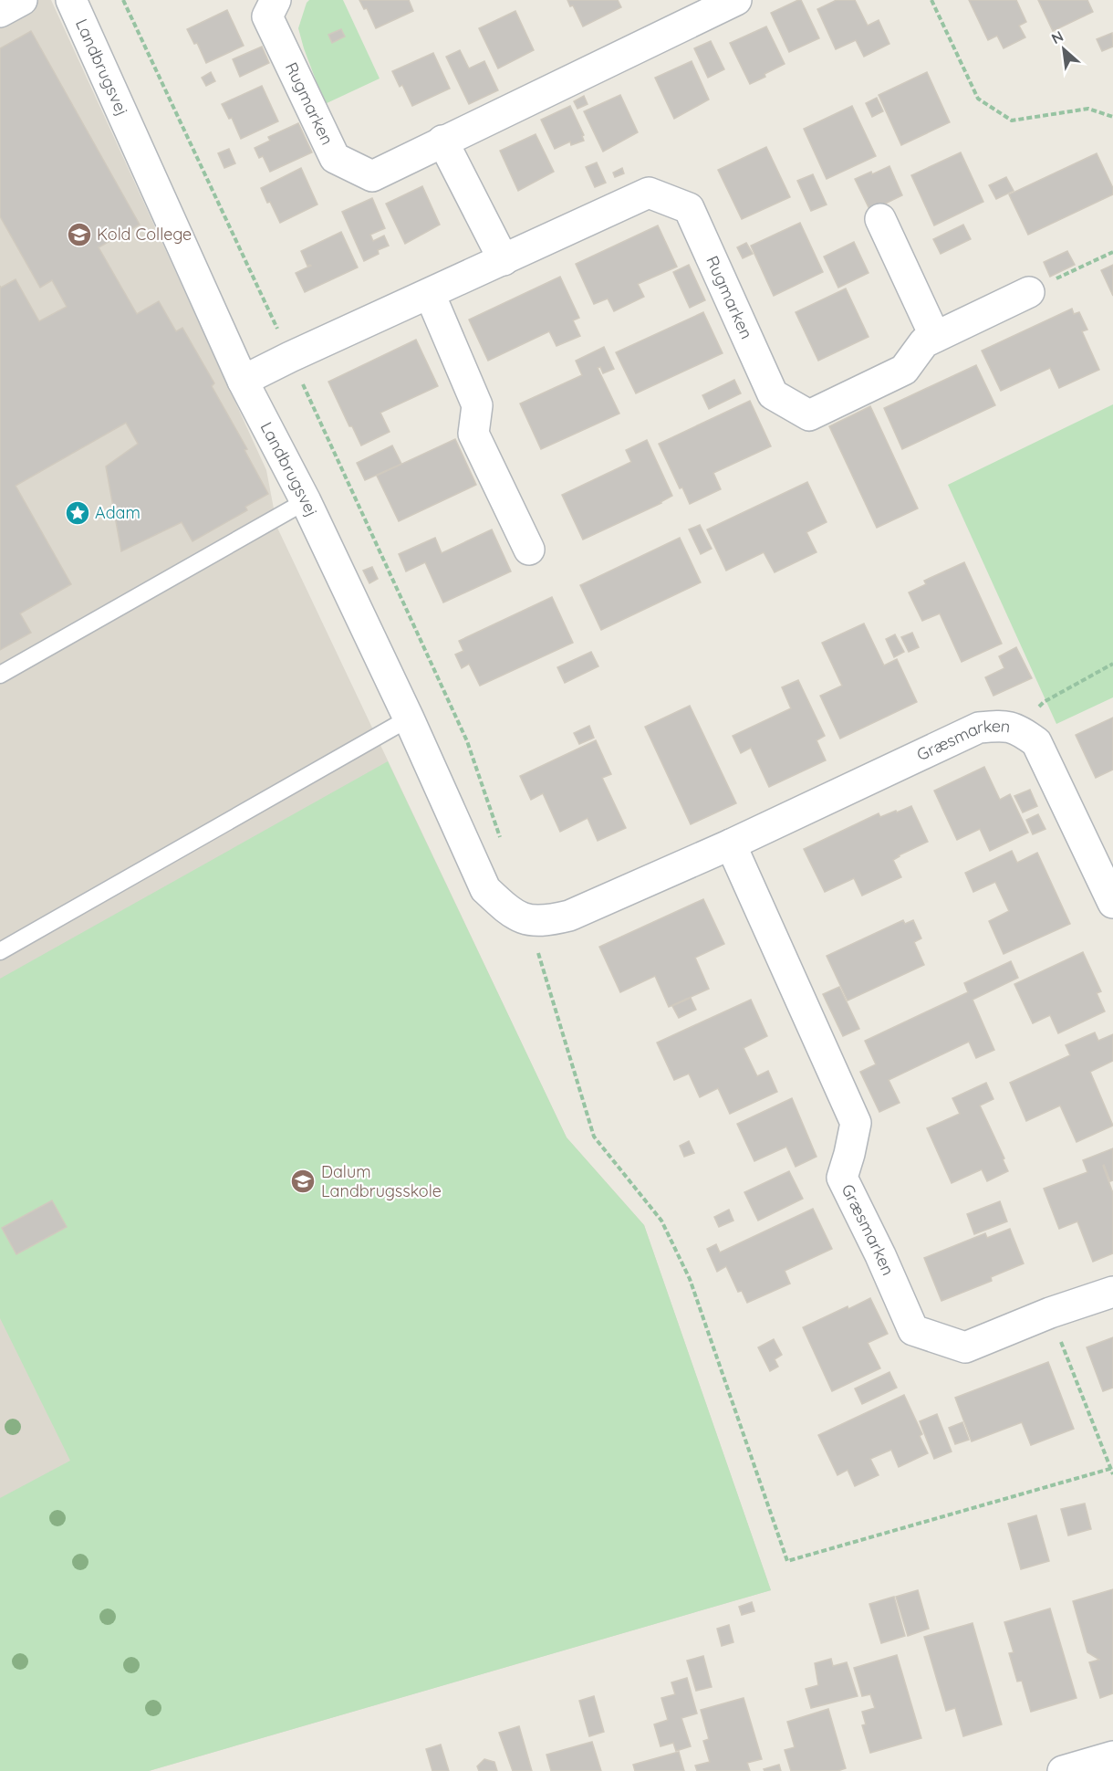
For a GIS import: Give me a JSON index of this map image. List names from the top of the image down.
{
  "streets": {
    "street": ["Landbrugsvej", "Rugmarken", "Græsmarken"]
  },
  "crossings": [
    ["Landbrugsvej", "Rugmarken"],
    ["Landbrugsvej", "Græsmarken"]
  ],
  "places": {
    "school or university": ["Kold College", "Dalum Landbrugsskole"],
    "place": ["Adam"]
  },
  "north": "top left"
}
